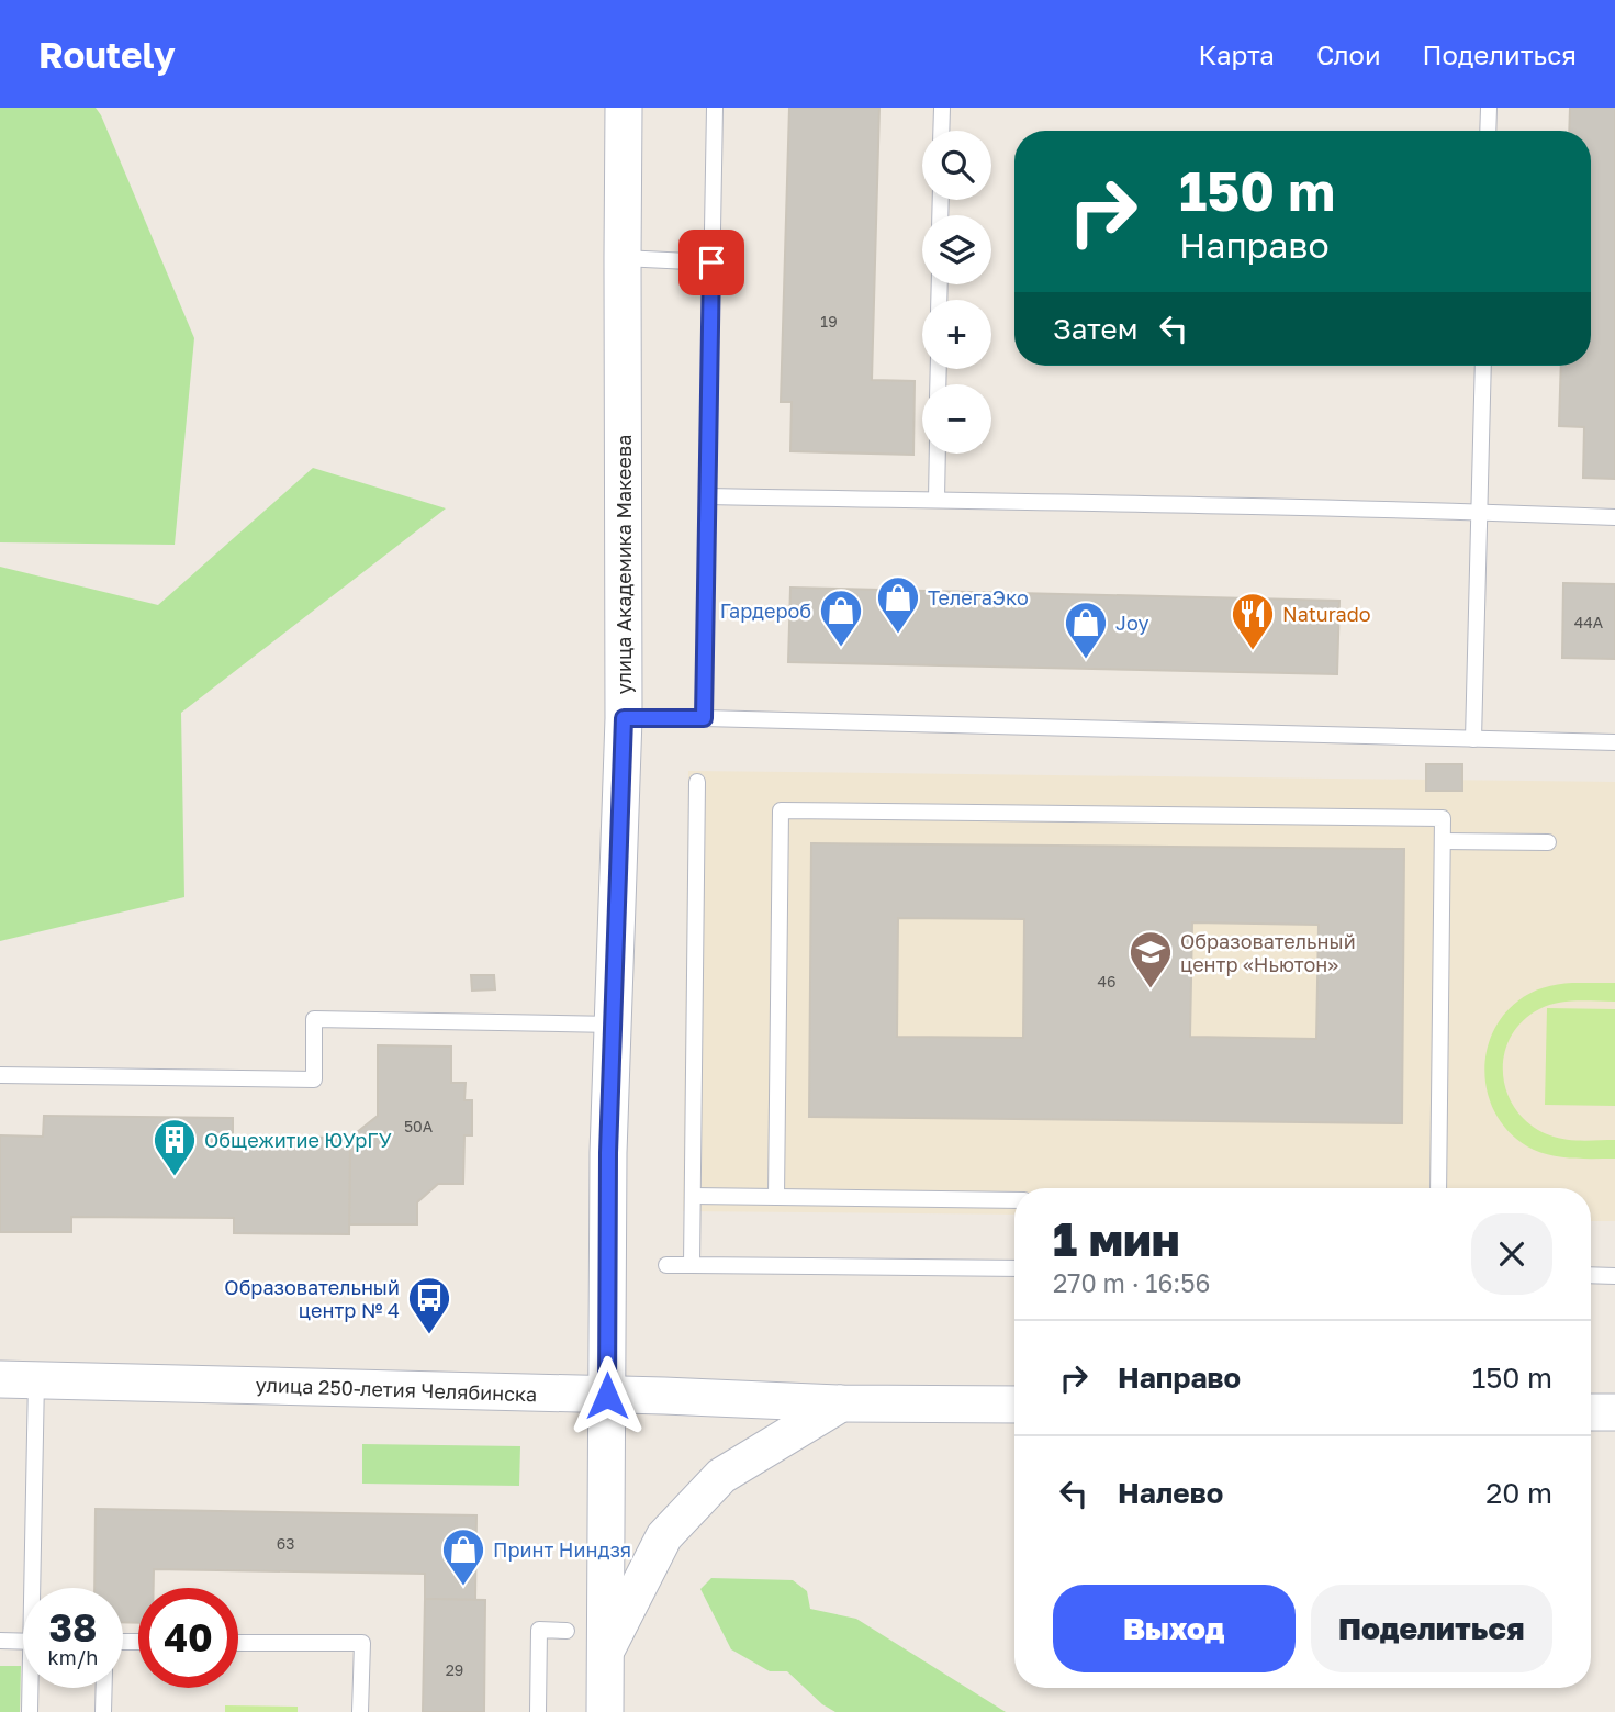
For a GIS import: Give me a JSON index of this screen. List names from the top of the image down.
{
  "streets": {
    "street": ["улица Академика Макеева", "улица 250-летия Челябинска"]
  },
  "crossings": [
    ["улица Академика Макеева", "улица 250-летия Челябинска"]
  ],
  "places": {
    "shop": [
      "ТелегаЭко",
      "Гардероб",
      "Joy",
      "Принт Ниндзя"
    ],
    "restaurant": ["Naturado"],
    "school or university": ["Образовательный центр «Ньютон»"],
    "building": ["Общежитие ЮУрГУ"],
    "bus stop": ["Образовательный центр № 4"]
  },
  "house_numbers": [
    "19",
    "44А",
    "46",
    "50А",
    "63",
    "29"
  ],
  "page": {
    "header": "Routely",
    "nav": ["Карта", "Слои", "Поделиться"],
    "map_buttons": ["+", "−"],
    "turn": ["150 m", "Направо"],
    "then": "Затем",
    "heading": ["1 мин", "270 m · 16:56"],
    "list": [
      {
        "name": "Направо",
        "value": "150 m"
      },
      {
        "name": "Налево",
        "value": "20 m"
      }
    ],
    "buttons": ["Выход", "Поделиться"],
    "speed": "38 km/h",
    "limit": "40"
  }
}
